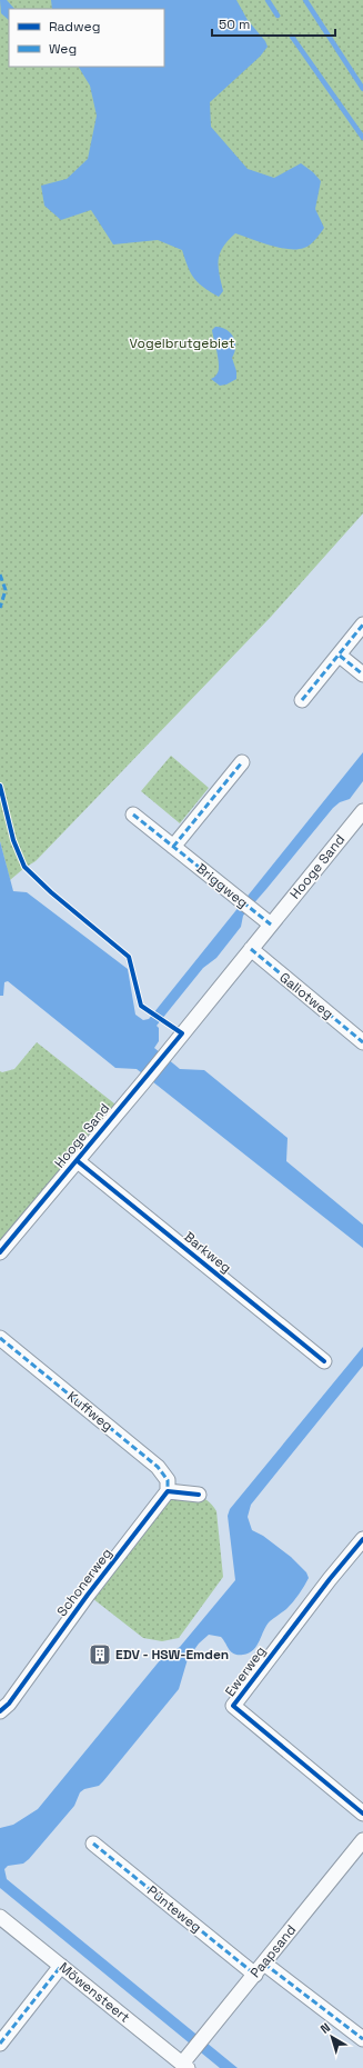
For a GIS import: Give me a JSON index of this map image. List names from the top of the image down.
{
  "streets": {
    "street": [
      "Hooge Sand",
      "Briggweg",
      "Galiotweg",
      "Barkweg",
      "Kuffweg",
      "Schonerweg",
      "Ewerweg",
      "Pünteweg",
      "Paapsand",
      "Möwensteert"
    ]
  },
  "crossings": [
    ["Hooge Sand", "Briggweg"],
    ["Hooge Sand", "Galiotweg"],
    ["Hooge Sand", "Barkweg"],
    ["Kuffweg", "Schonerweg"],
    ["Pünteweg", "Paapsand"],
    ["Paapsand", "Möwensteert"]
  ],
  "parks": ["Vogelbrutgebiet"],
  "places": {
    "building": ["EDV - HSW-Emden"]
  },
  "legend": ["Radweg", "Weg"],
  "scale_bar": "50 m",
  "north": "top left"
}
